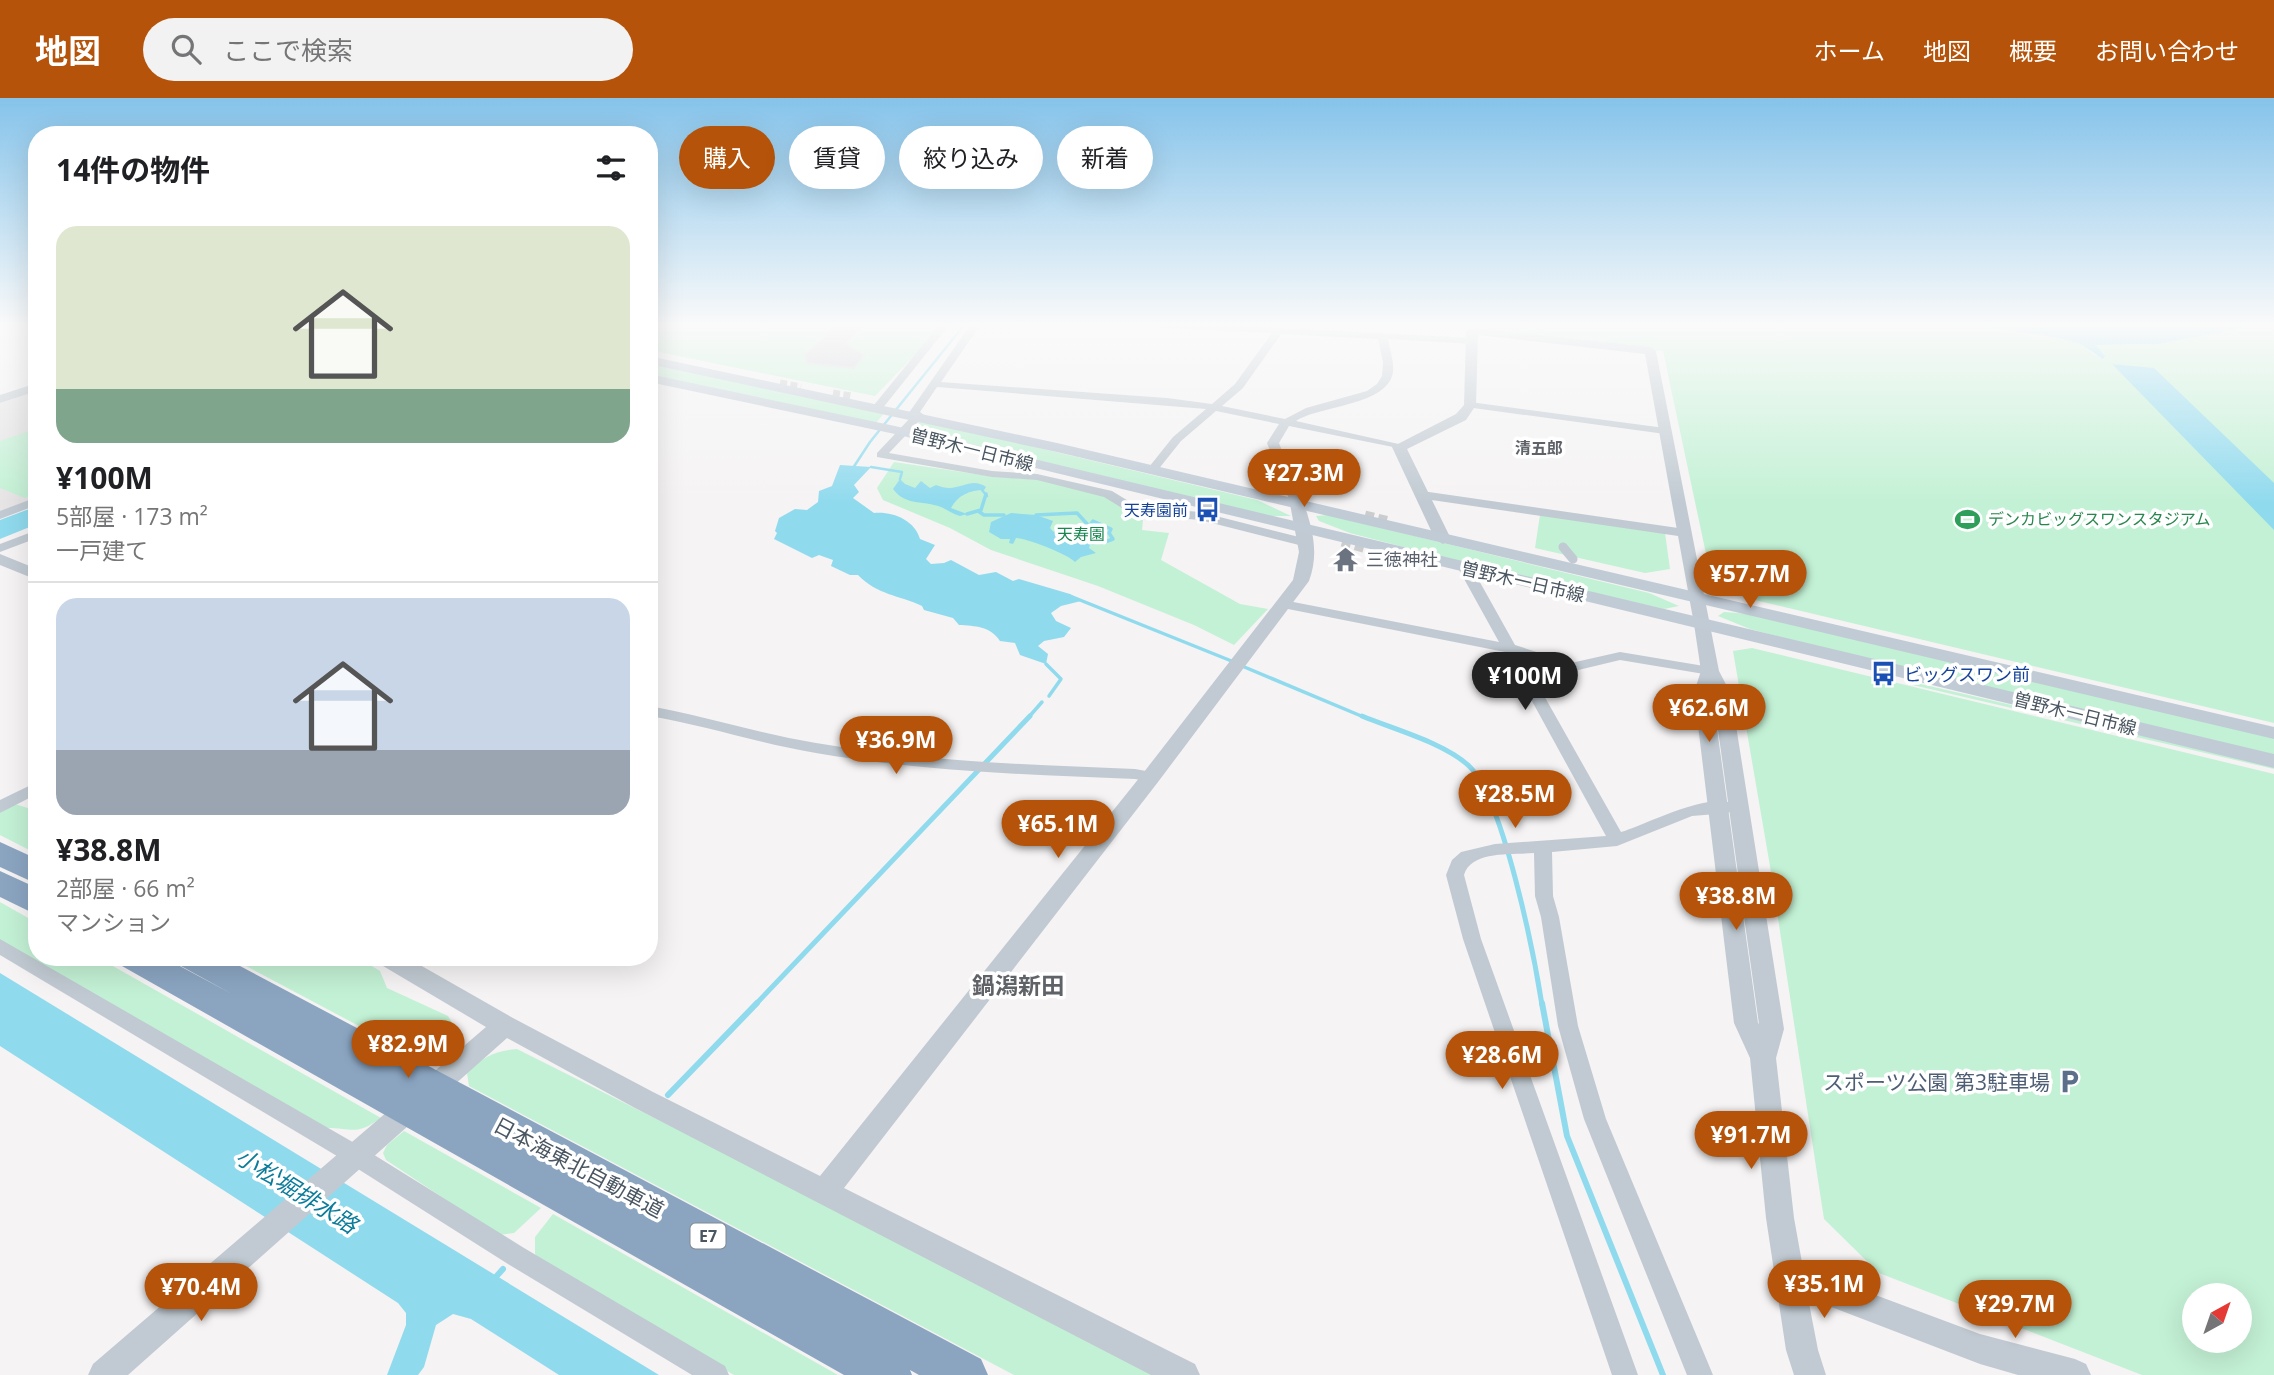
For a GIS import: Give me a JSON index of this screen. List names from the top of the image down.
{
  "streets": {
    "highway": ["日本海東北自動車道", "E7"],
    "main road": ["曽野木一日市線"]
  },
  "districts": ["清五郎", "鍋潟新田"],
  "water": ["小松堀排水路"],
  "parks": ["天寿園"],
  "places": {
    "bus stop": ["天寿園前", "ビッグスワン前"],
    "sports": ["デンカビッグスワンスタジアム"],
    "temple": ["三徳神社"],
    "parking": ["スポーツ公園 第3駐車場"]
  },
  "north": "top right",
  "page": {
    "header": "地図",
    "search": "ここで検索",
    "nav": [
      "ホーム",
      "地図",
      "概要",
      "お問い合わせ"
    ],
    "chip": [
      "購入",
      "賃貸",
      "絞り込み",
      "新着"
    ],
    "heading": "14件の物件",
    "list": [
      {
        "name": "¥100M",
        "note": "5部屋 · 173 m² · 一戸建て"
      },
      {
        "name": "¥38.8M",
        "note": "2部屋 · 66 m² · マンション"
      }
    ],
    "price": [
      "¥27.3M",
      "¥57.7M",
      "¥100M",
      "¥62.6M",
      "¥36.9M",
      "¥28.5M",
      "¥65.1M",
      "¥38.8M",
      "¥82.9M",
      "¥28.6M",
      "¥91.7M",
      "¥35.1M",
      "¥70.4M",
      "¥29.7M"
    ]
  }
}
